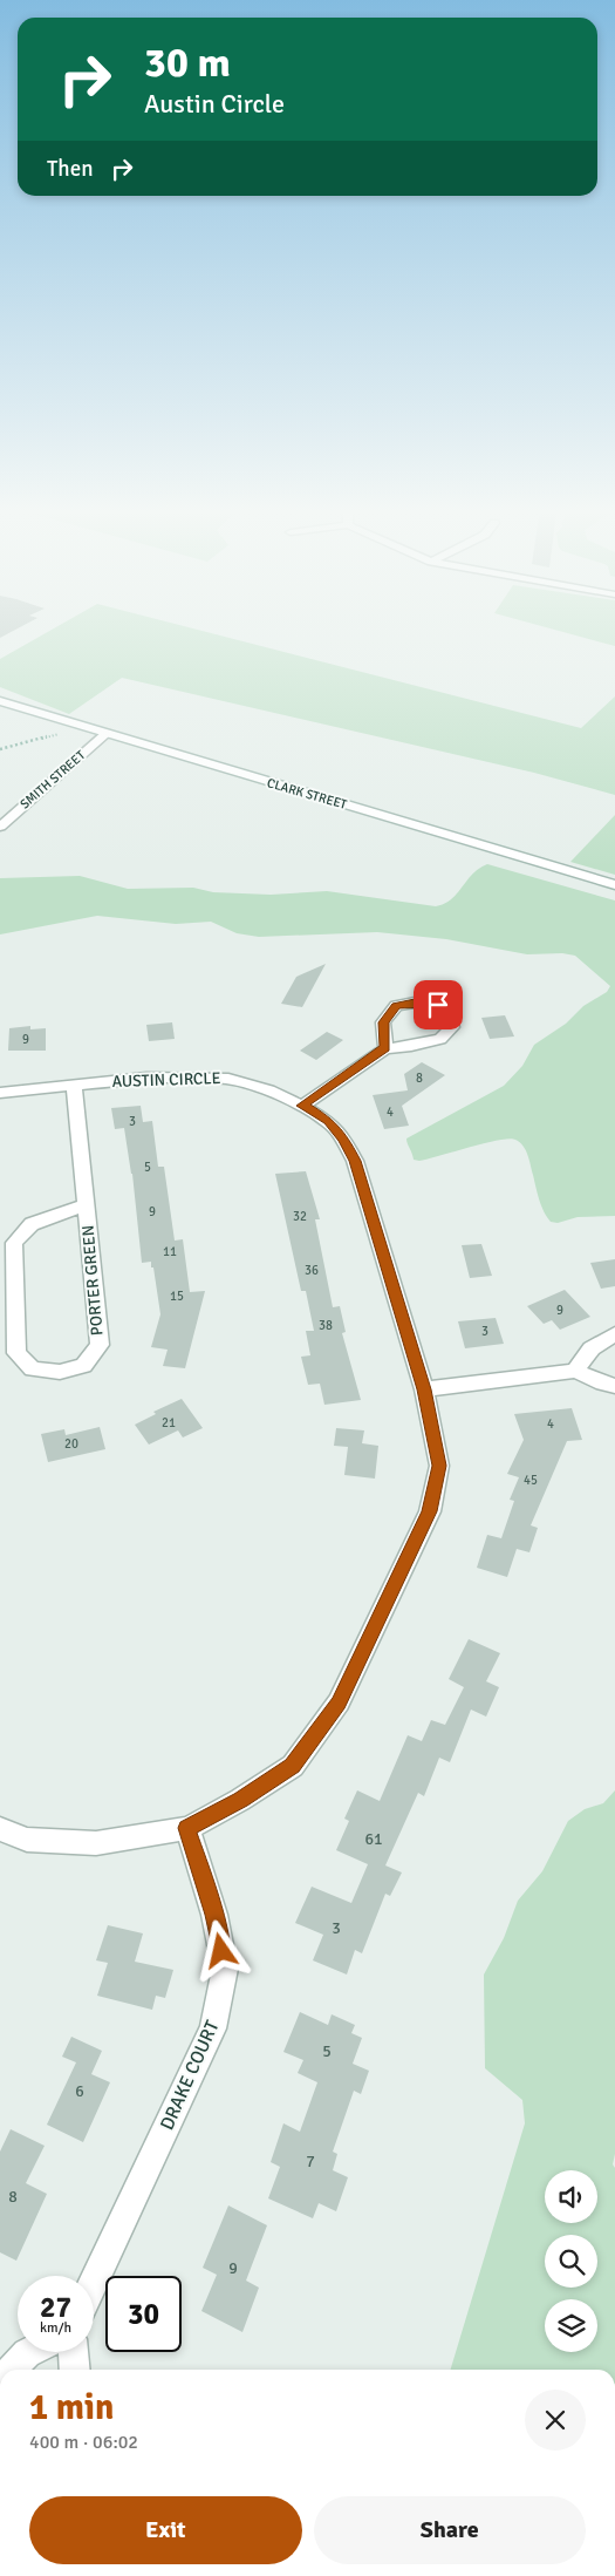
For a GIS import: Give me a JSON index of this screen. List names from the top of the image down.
{
  "streets": {
    "street": [
      "SMITH STREET",
      "CLARK STREET",
      "AUSTIN CIRCLE",
      "PORTER GREEN",
      "DRAKE COURT"
    ]
  },
  "crossings": [
    ["SMITH STREET", "CLARK STREET"],
    ["AUSTIN CIRCLE", "PORTER GREEN"],
    ["AUSTIN CIRCLE", "DRAKE COURT"]
  ],
  "house_numbers": [
    "9",
    "8",
    "4",
    "3",
    "5",
    "9",
    "32",
    "11",
    "36",
    "15",
    "9",
    "38",
    "3",
    "21",
    "4",
    "20",
    "45",
    "61",
    "3",
    "5",
    "6",
    "7",
    "8",
    "9"
  ],
  "page": {
    "turn": ["30 m", "Austin Circle"],
    "then": "Then",
    "speed": "27 km/h",
    "limit": "30",
    "heading": ["1 min", "400 m · 06:02"],
    "buttons": ["Exit", "Share"]
  }
}
